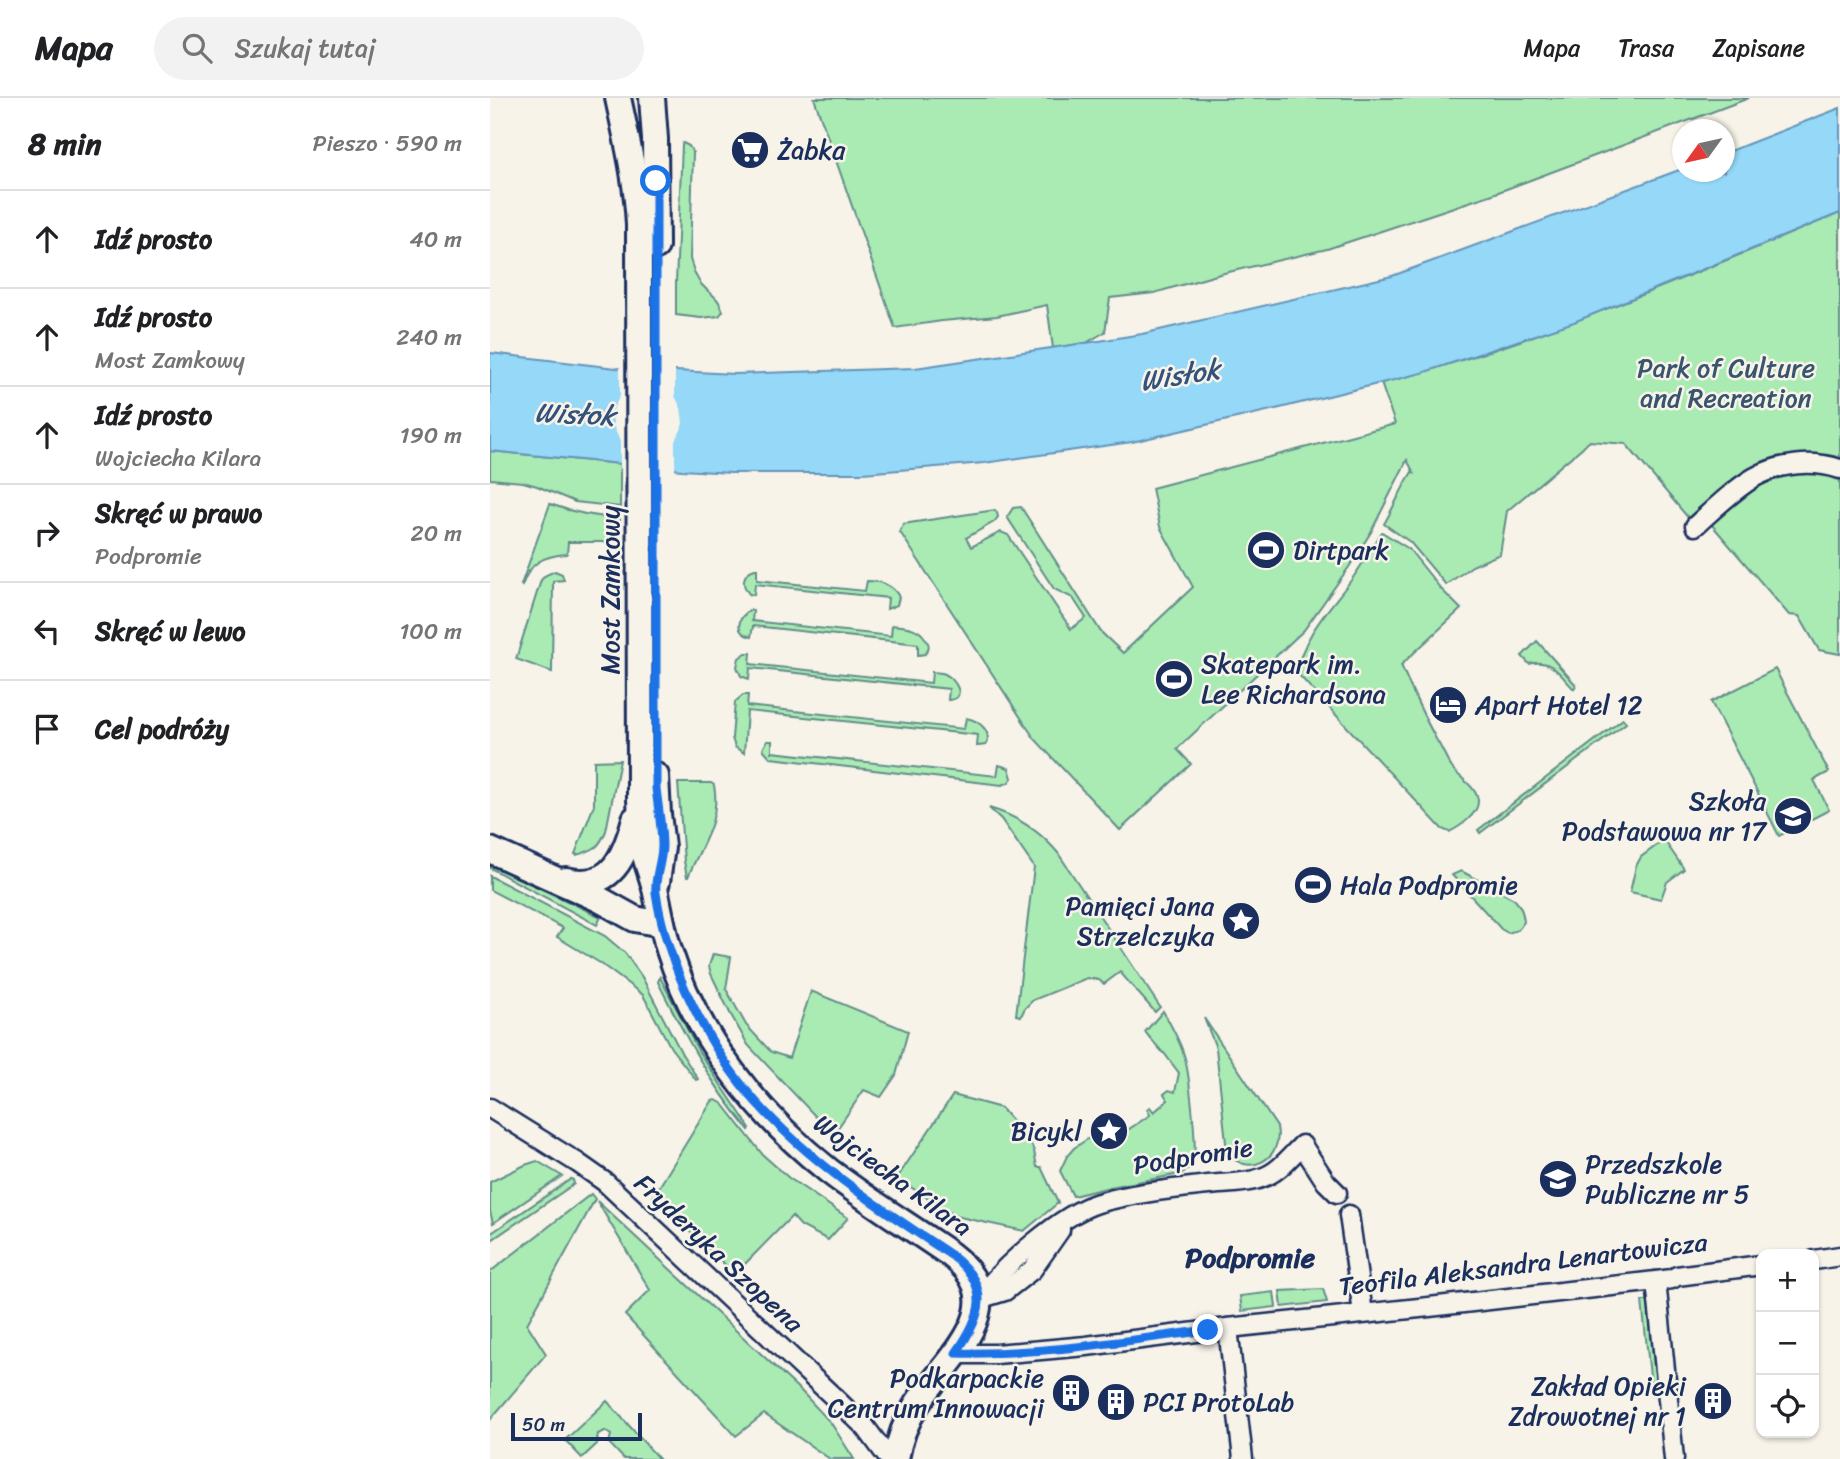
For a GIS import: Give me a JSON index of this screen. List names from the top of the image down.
{
  "streets": {
    "main road": ["Most Zamkowy", "Podpromie", "Wojciecha Kilara"],
    "street": ["Fryderyka Szopena", "Teofila Aleksandra Lenartowicza"]
  },
  "crossings": [
    ["Most Zamkowy", "Wojciecha Kilara"],
    ["Podpromie", "Wojciecha Kilara"],
    ["Podpromie", "Teofila Aleksandra Lenartowicza"]
  ],
  "districts": ["Podpromie"],
  "water": ["Wisłok"],
  "parks": ["Park of Culture and Recreation"],
  "places": {
    "supermarket": ["Żabka"],
    "sports": ["Dirtpark", "Skatepark im. Lee Richardsona", "Hala Podpromie"],
    "hotel": ["Apart Hotel 12"],
    "school or university": ["Szkoła Podstawowa nr 17", "Przedszkole Publiczne nr 5"],
    "place": ["Pamięci Jana Strzelczyka", "Bicykl"],
    "building": ["Podkarpackie Centrum Innowacji", "Zakład Opieki Zdrowotnej nr 1", "PCI ProtoLab"]
  },
  "scale_bar": "50 m",
  "north": "bottom left",
  "page": {
    "header": "Mapa",
    "search": "Szukaj tutaj",
    "nav": ["Mapa", "Trasa", "Zapisane"],
    "heading": ["8 min", "Pieszo · 590 m"],
    "list": [
      ["Idź prosto", "40 m"],
      ["Idź prosto", "Most Zamkowy", "240 m"],
      ["Idź prosto", "Wojciecha Kilara", "190 m"],
      ["Skręć w prawo", "Podpromie", "20 m"],
      ["Skręć w lewo", "100 m"],
      "Cel podróży"
    ],
    "map_buttons": ["+", "−"],
    "scale": "50 m"
  }
}
